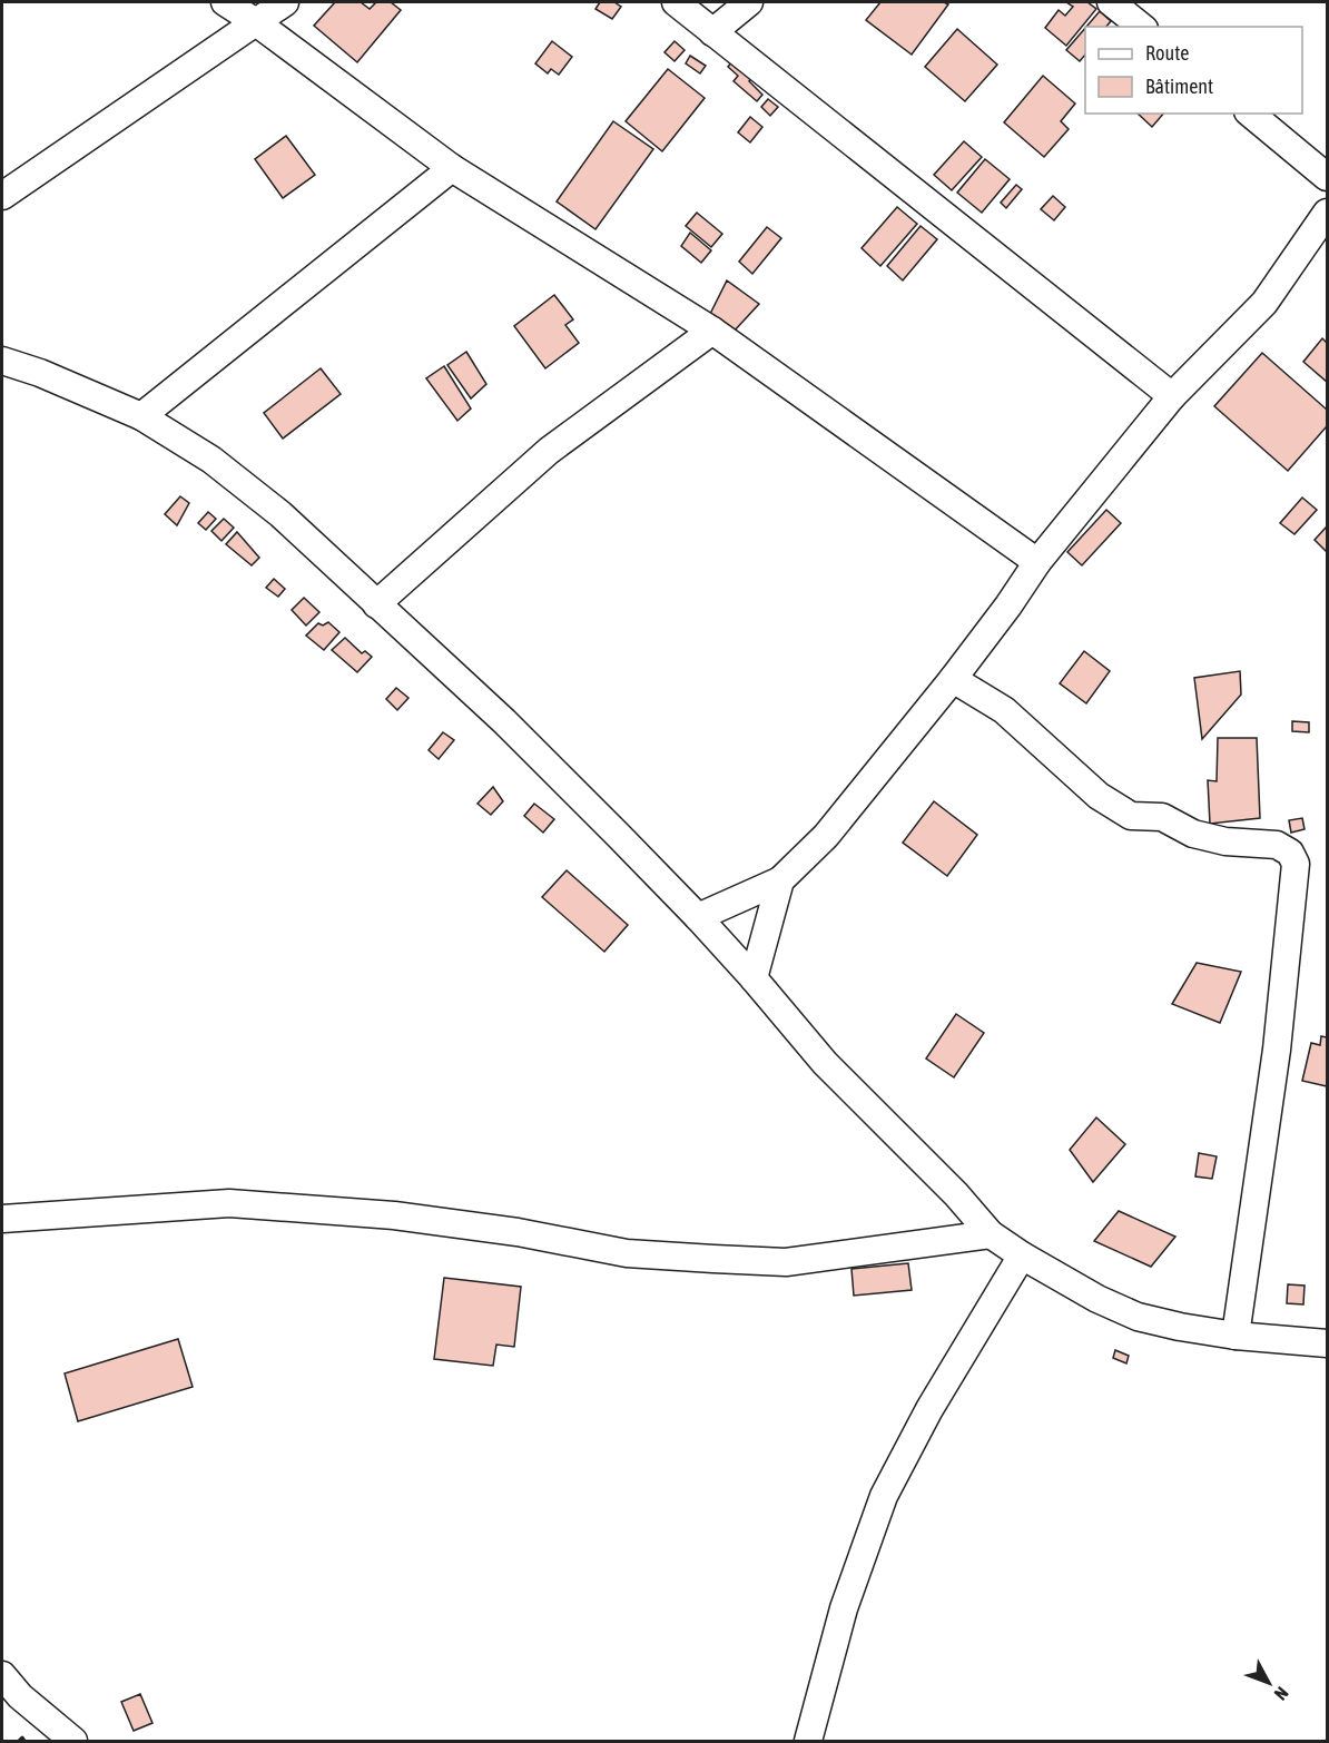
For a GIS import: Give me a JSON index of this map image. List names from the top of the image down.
{
  "legend": ["Route", "Bâtiment"],
  "north": "bottom right"
}
